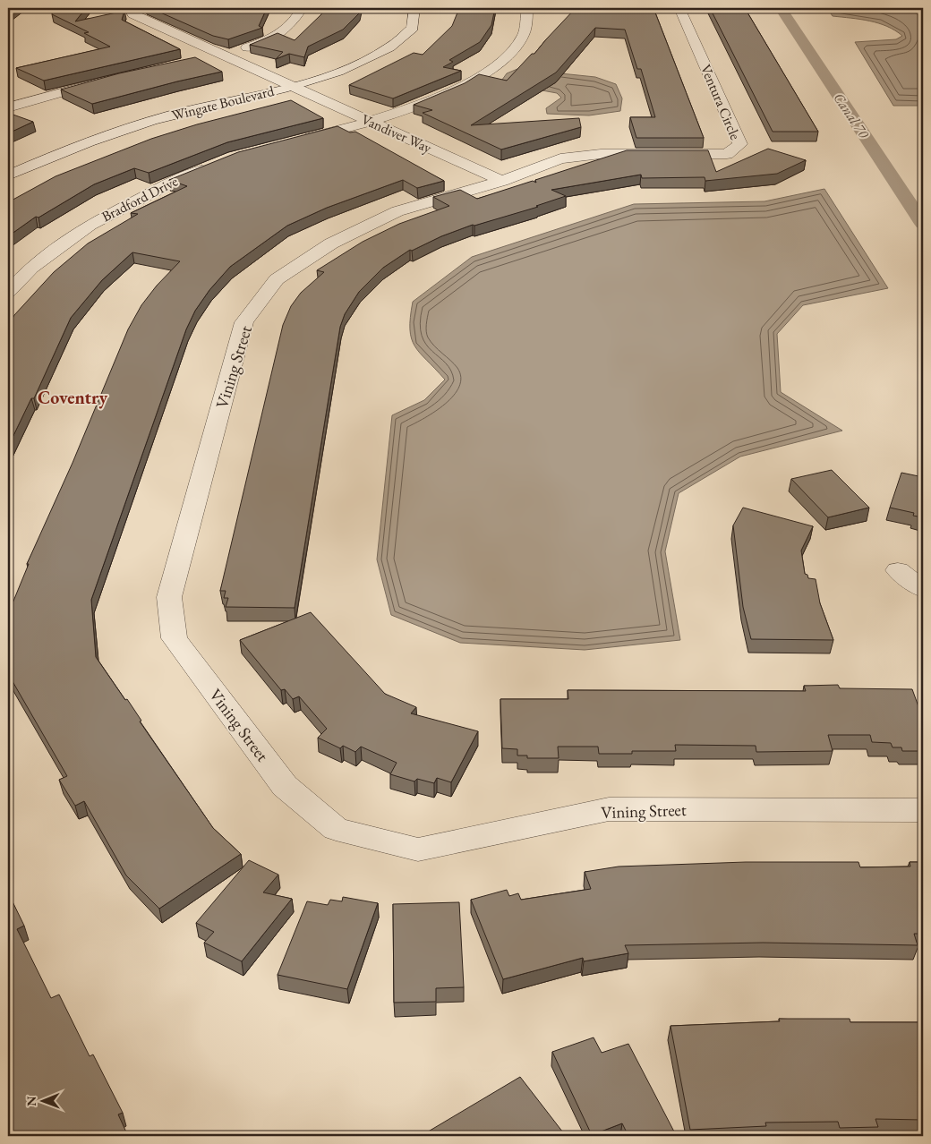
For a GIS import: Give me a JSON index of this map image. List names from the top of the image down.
{
  "streets": {
    "street": [
      "Ventura Circle",
      "Wingate Boulevard",
      "Vandiver Way",
      "Bradford Drive",
      "Vining Street"
    ]
  },
  "crossings": [
    ["Ventura Circle", "Vandiver Way"],
    ["Ventura Circle", "Vining Street"],
    ["Wingate Boulevard", "Vandiver Way"],
    ["Vandiver Way", "Vining Street"]
  ],
  "districts": ["Coventry"],
  "water": ["Canal 70"],
  "north": "left"
}
